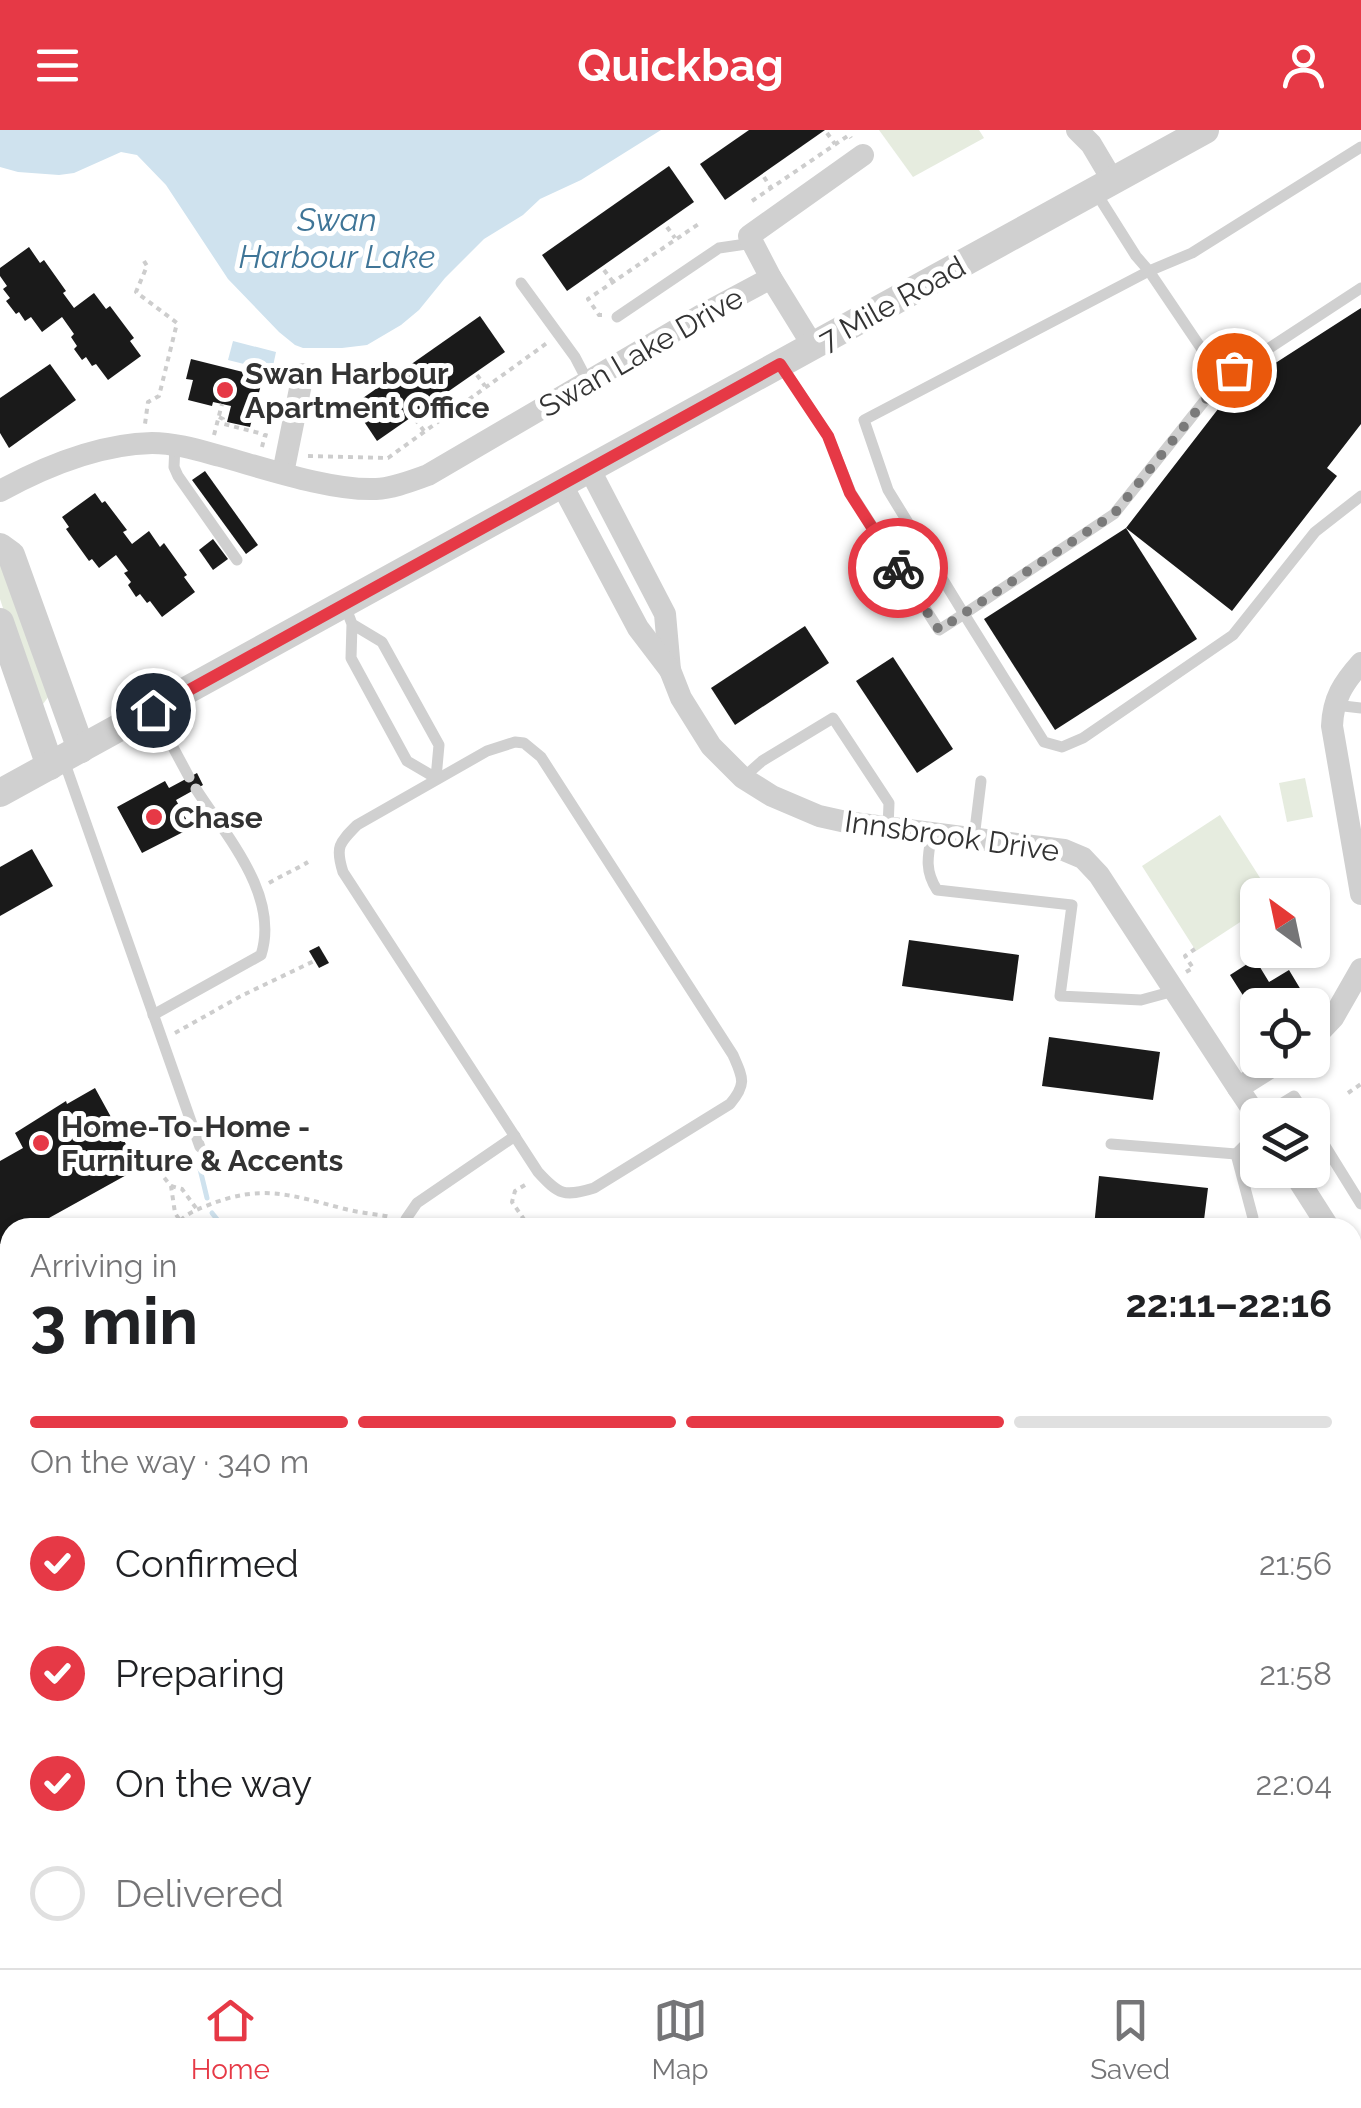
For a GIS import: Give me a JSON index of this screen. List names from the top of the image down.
{
  "streets": {
    "street": ["7 Mile Road", "Swan Lake Drive", "Innsbrook Drive"]
  },
  "crossings": [
    ["7 Mile Road", "Swan Lake Drive"],
    ["7 Mile Road", "Innsbrook Drive"]
  ],
  "water": ["Swan Harbour Lake"],
  "places": ["Swan Harbour Apartment Office", "Chase", "Home-To-Home - Furniture & Accents"],
  "north": "top left",
  "page": {
    "header": "Quickbag",
    "heading": ["3 min", "Arriving in", "22:11–22:16"],
    "bar": "On the way · 340 m",
    "list": [
      ["Confirmed", "21:56"],
      ["Preparing", "21:58"],
      ["On the way", "22:04"],
      "Delivered"
    ],
    "tabs": ["Home", "Map", "Saved"]
  }
}
